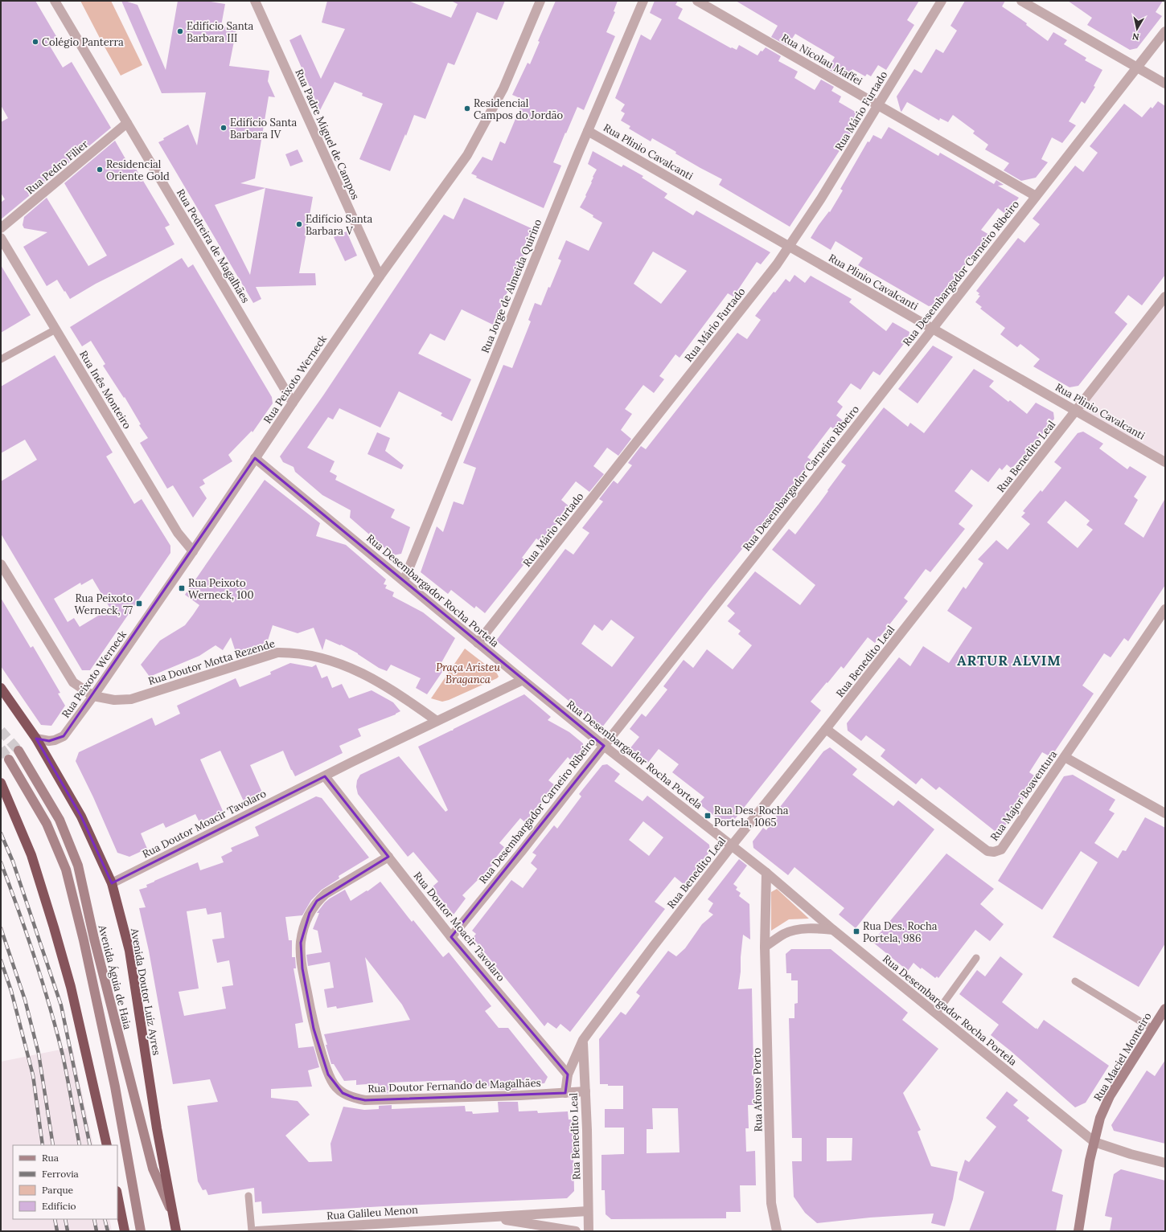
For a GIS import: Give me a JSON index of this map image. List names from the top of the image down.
{
  "streets": {
    "highway": ["Avenida Doutor Luíz Ayres"],
    "main road": ["Avenida Águia de Haia", "Rua Maciel Monteiro"],
    "street": [
      "Rua Nicolau Maffei",
      "Rua Mário Furtado",
      "Rua Padre Miguel de Campos",
      "Rua Plinio Cavalcanti",
      "Rua Pedro Filier",
      "Rua Pedreira de Magalhães",
      "Rua Desembargador Carneiro Ribeiro",
      "Rua Jorge de Almeida Quirino",
      "Rua Peixoto Werneck",
      "Rua Inês Monteiro",
      "Rua Benedito Leal",
      "Rua Desembargador Rocha Portela",
      "Rua Doutor Motta Rezende",
      "Rua Major Boaventura",
      "Rua Doutor Moacir Tavolaro",
      "Rua Doutor Fernando de Magalhães",
      "Rua Afonso Porto",
      "Rua Galileu Menon"
    ]
  },
  "crossings": [
    ["Rua Nicolau Maffei", "Rua Mário Furtado"],
    ["Rua Nicolau Maffei", "Rua Desembargador Carneiro Ribeiro"],
    ["Rua Mário Furtado", "Rua Plinio Cavalcanti"],
    ["Rua Mário Furtado", "Rua Desembargador Rocha Portela"],
    ["Rua Padre Miguel de Campos", "Rua Peixoto Werneck"],
    ["Rua Plinio Cavalcanti", "Rua Desembargador Carneiro Ribeiro"],
    ["Rua Plinio Cavalcanti", "Rua Jorge de Almeida Quirino"],
    ["Rua Plinio Cavalcanti", "Rua Benedito Leal"],
    ["Rua Pedro Filier", "Rua Pedreira de Magalhães"],
    ["Rua Pedreira de Magalhães", "Rua Peixoto Werneck"],
    ["Rua Desembargador Carneiro Ribeiro", "Rua Desembargador Rocha Portela"],
    ["Rua Desembargador Carneiro Ribeiro", "Rua Doutor Moacir Tavolaro"],
    ["Rua Jorge de Almeida Quirino", "Rua Desembargador Rocha Portela"],
    ["Rua Peixoto Werneck", "Rua Inês Monteiro"],
    ["Rua Peixoto Werneck", "Rua Desembargador Rocha Portela"],
    ["Rua Peixoto Werneck", "Rua Doutor Motta Rezende"],
    ["Rua Peixoto Werneck", "Avenida Doutor Luíz Ayres"],
    ["Rua Benedito Leal", "Rua Desembargador Rocha Portela"],
    ["Rua Benedito Leal", "Rua Major Boaventura"],
    ["Rua Benedito Leal", "Rua Doutor Moacir Tavolaro"],
    ["Rua Benedito Leal", "Rua Doutor Fernando de Magalhães"],
    ["Rua Benedito Leal", "Rua Galileu Menon"],
    ["Rua Desembargador Rocha Portela", "Rua Doutor Moacir Tavolaro"],
    ["Rua Desembargador Rocha Portela", "Rua Maciel Monteiro"],
    ["Rua Desembargador Rocha Portela", "Rua Afonso Porto"],
    ["Rua Doutor Motta Rezende", "Rua Doutor Moacir Tavolaro"],
    ["Rua Doutor Moacir Tavolaro", "Avenida Doutor Luíz Ayres"],
    ["Rua Doutor Moacir Tavolaro", "Rua Doutor Fernando de Magalhães"],
    ["Avenida Águia de Haia", "Avenida Doutor Luíz Ayres"]
  ],
  "districts": ["ARTUR ALVIM"],
  "parks": ["Praça Aristeu Braganca"],
  "places": {
    "other": [
      "Edifício Santa Barbara III",
      "Colégio Panterra",
      "Residencial Campos do Jordão",
      "Edifício Santa Barbara IV",
      "Residencial Oriente Gold",
      "Edifício Santa Barbara V"
    ],
    "transit": [
      "Rua Peixoto Werneck, 100",
      "Rua Peixoto Werneck, 77",
      "Rua Des. Rocha Portela, 1065",
      "Rua Des. Rocha Portela, 986"
    ]
  },
  "legend": [
    "Rua",
    "Ferrovia",
    "Parque",
    "Edifício"
  ],
  "north": "bottom"
}
